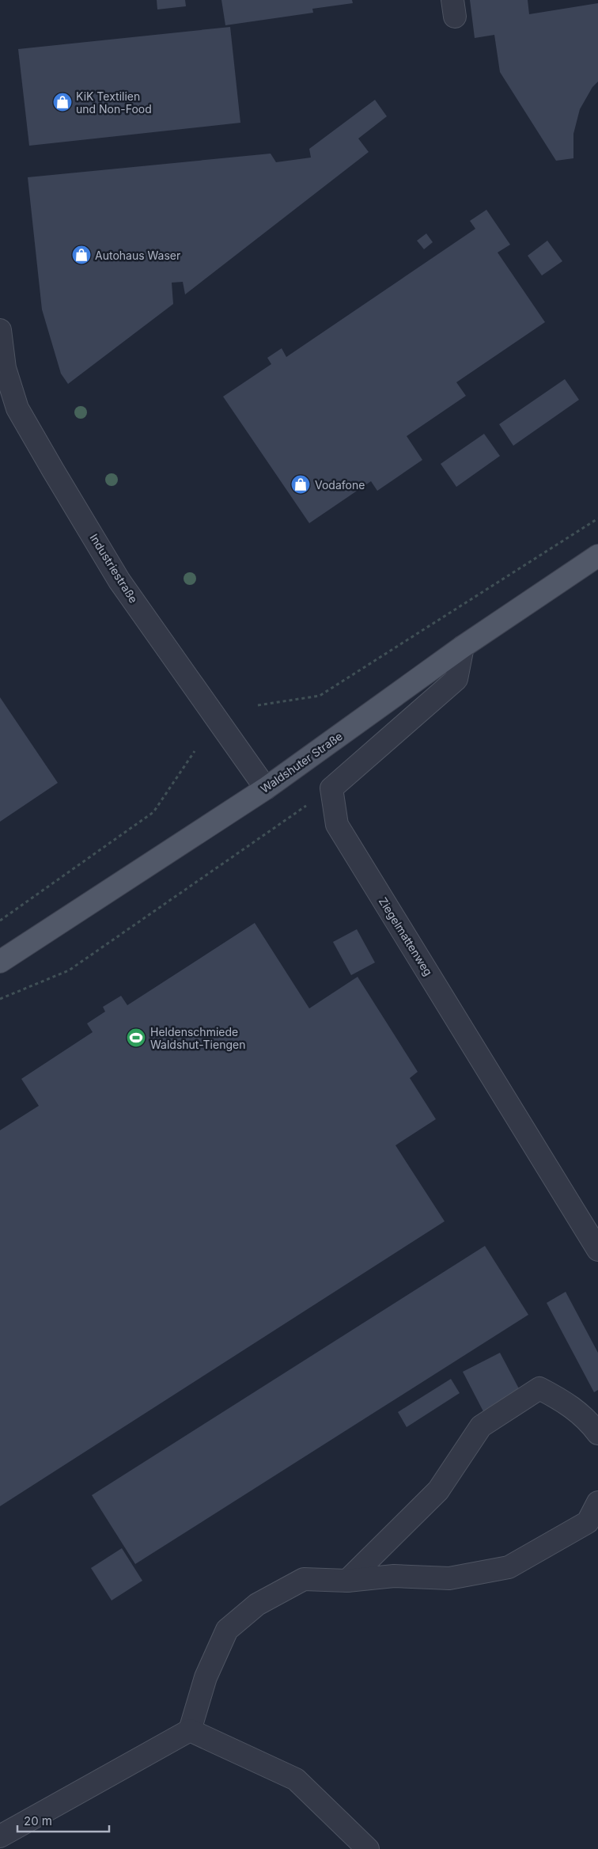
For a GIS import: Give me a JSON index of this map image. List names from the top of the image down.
{
  "streets": {
    "main road": ["Waldshuter Straße"],
    "street": ["Industriestraße", "Ziegelmattenweg"]
  },
  "crossings": [
    ["Industriestraße", "Waldshuter Straße"]
  ],
  "places": {
    "shop": ["KiK Textilien und Non-Food", "Autohaus Waser", "Vodafone"],
    "sports": ["Heldenschmiede Waldshut-Tiengen"]
  },
  "scale_bar": "20 m"
}
